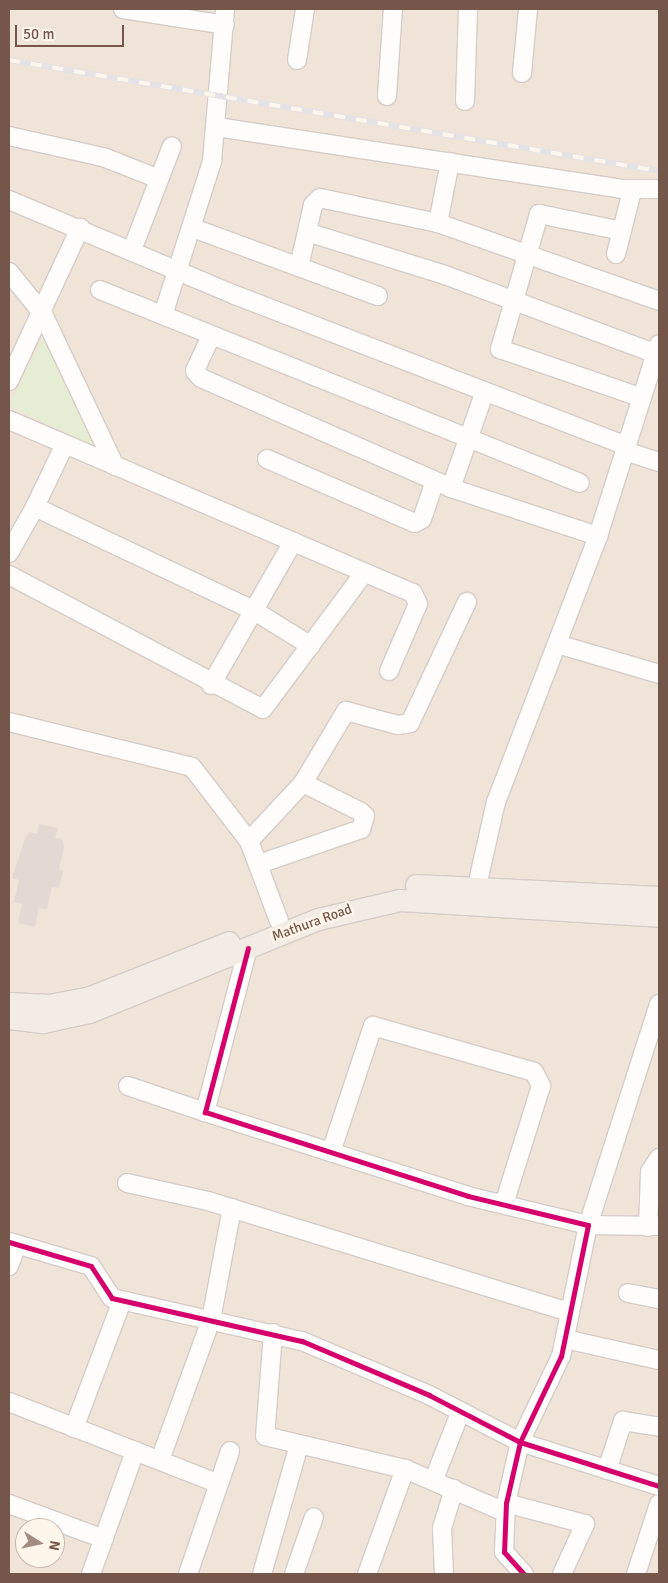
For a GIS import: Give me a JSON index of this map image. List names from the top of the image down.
{
  "streets": {
    "main road": ["Mathura Road"]
  },
  "scale_bar": "50 m",
  "north": "right"
}
